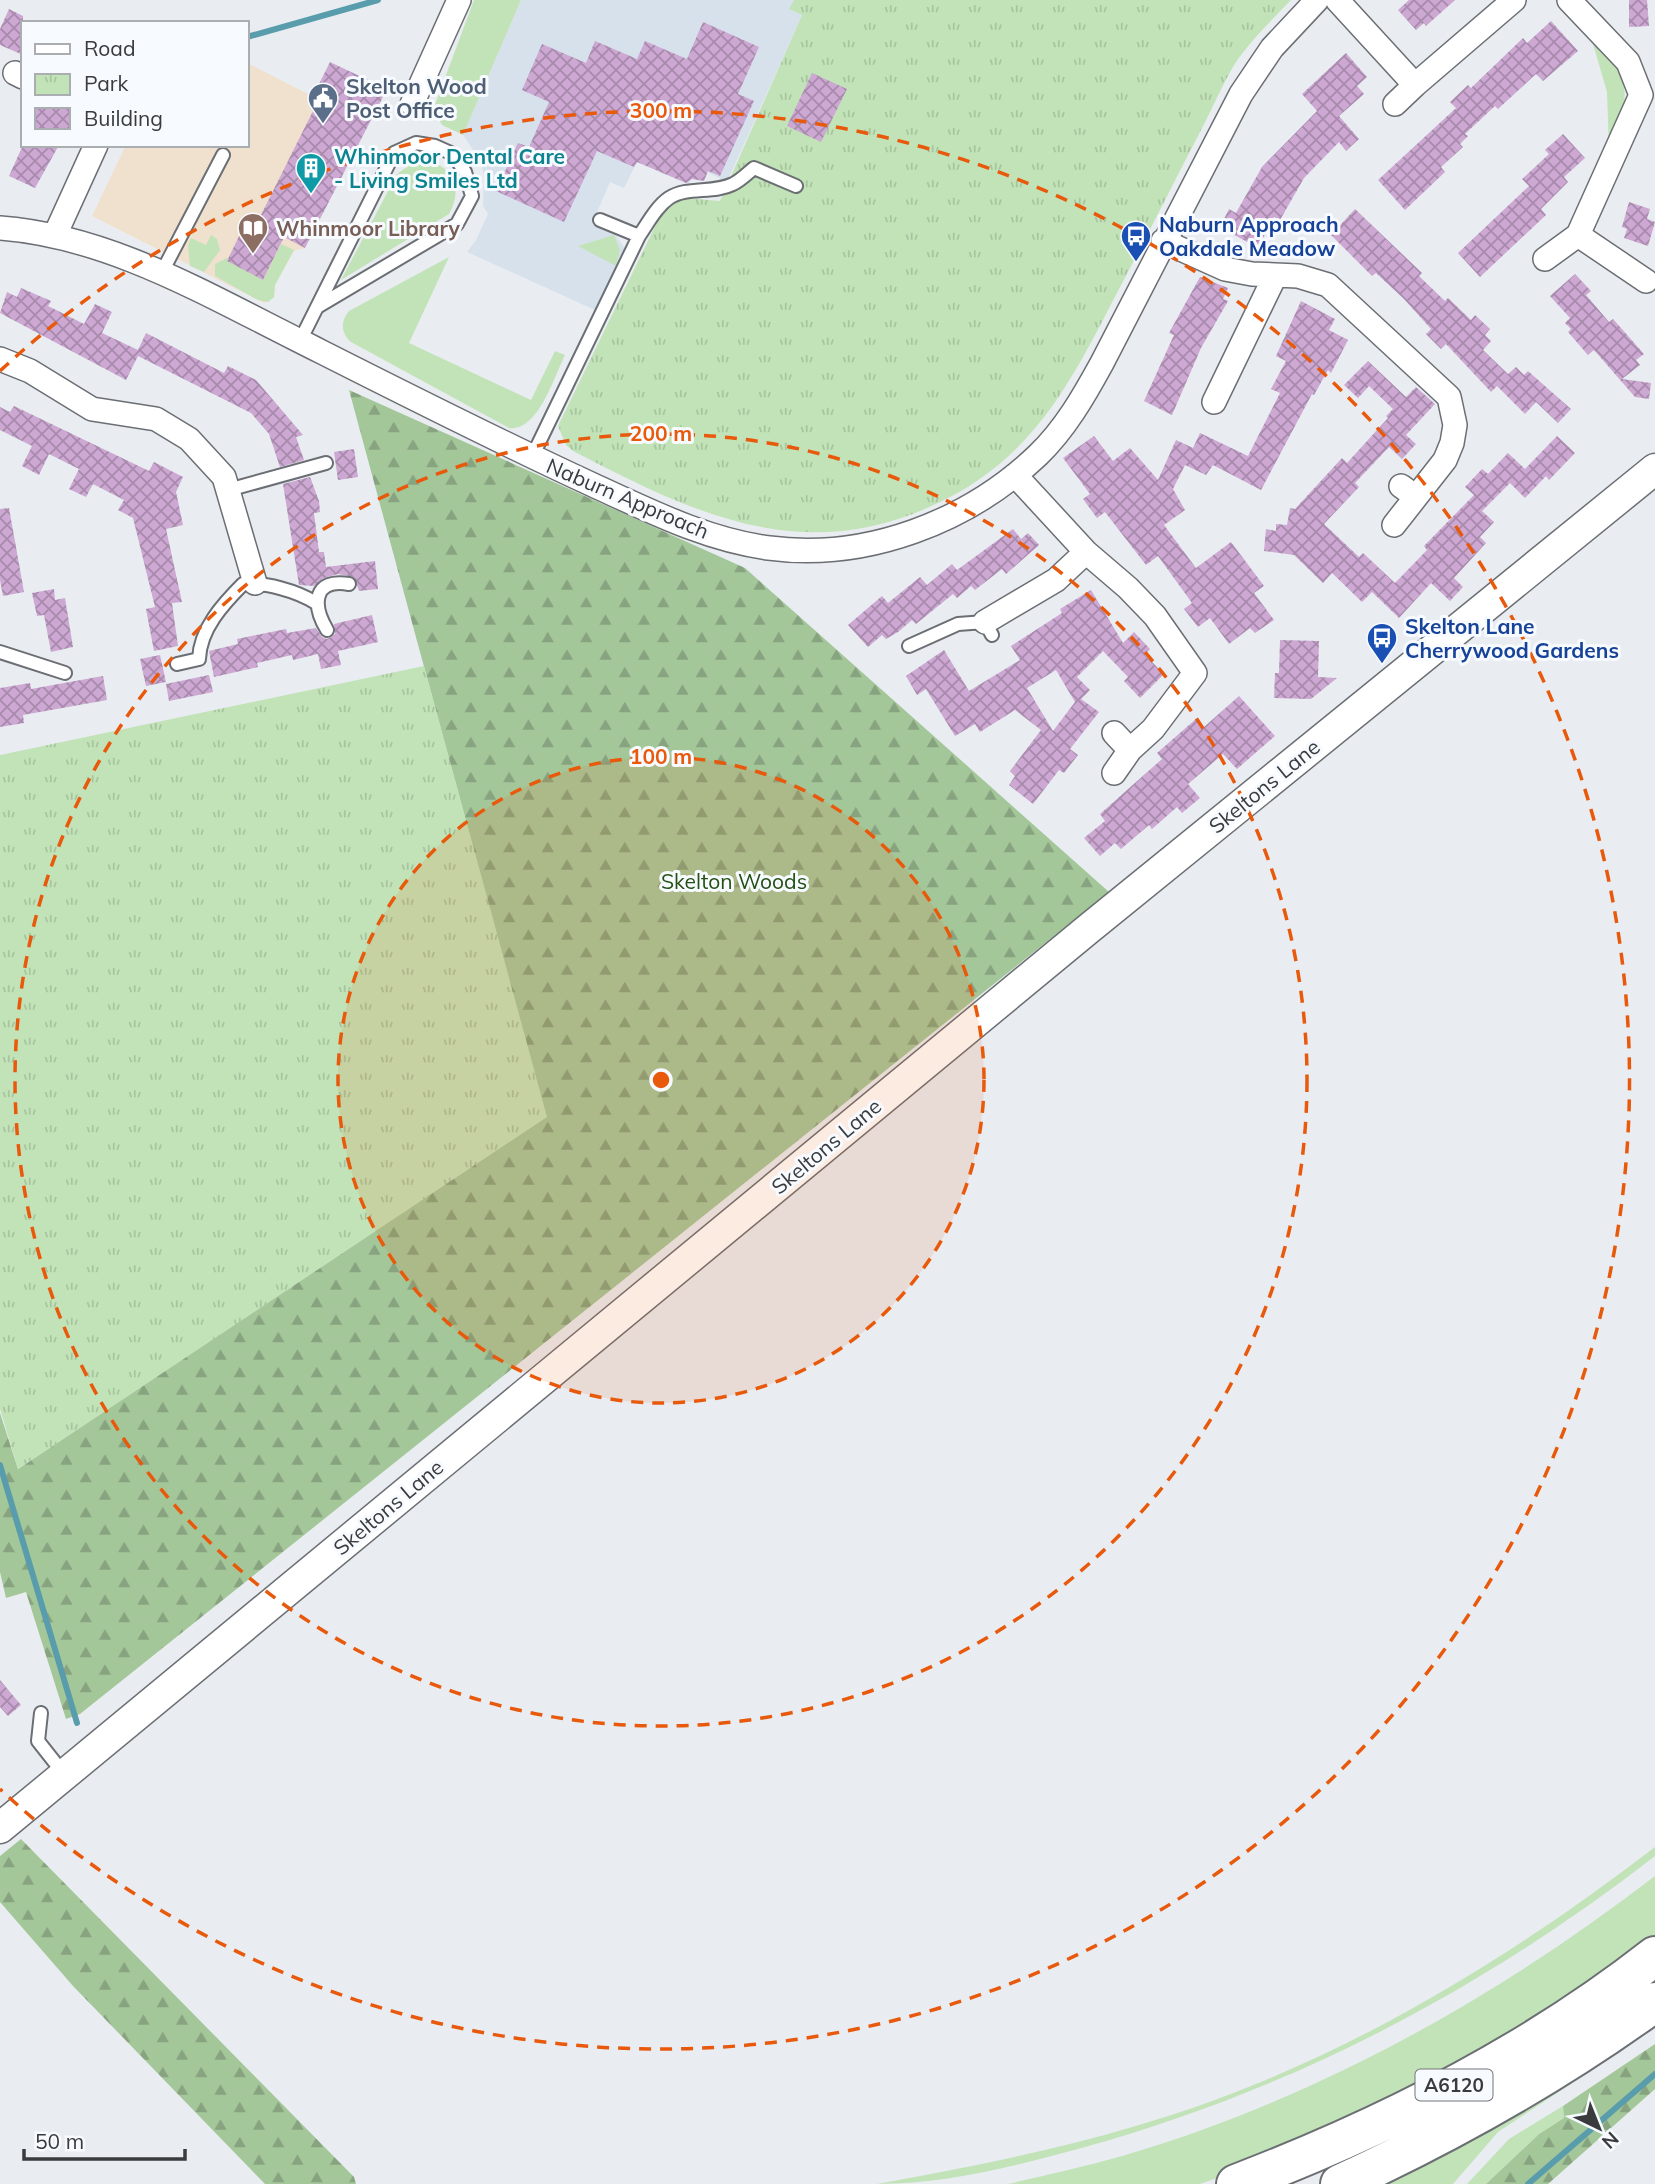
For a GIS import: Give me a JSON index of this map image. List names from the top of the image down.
{
  "streets": {
    "highway": ["A6120"],
    "street": ["Naburn Approach", "Skeltons Lane"]
  },
  "parks": ["Skelton Woods"],
  "places": {
    "public building": ["Skelton Wood Post Office"],
    "building": ["Whinmoor Dental Care - Living Smiles Ltd"],
    "library": ["Whinmoor Library"],
    "bus stop": ["Naburn Approach Oakdale Meadow", "Skelton Lane Cherrywood Gardens"]
  },
  "legend": ["Road", "Park", "Building"],
  "scale_bar": "50 m",
  "north": "bottom right",
  "rings": ["300 m", "200 m", "100 m"]
}
